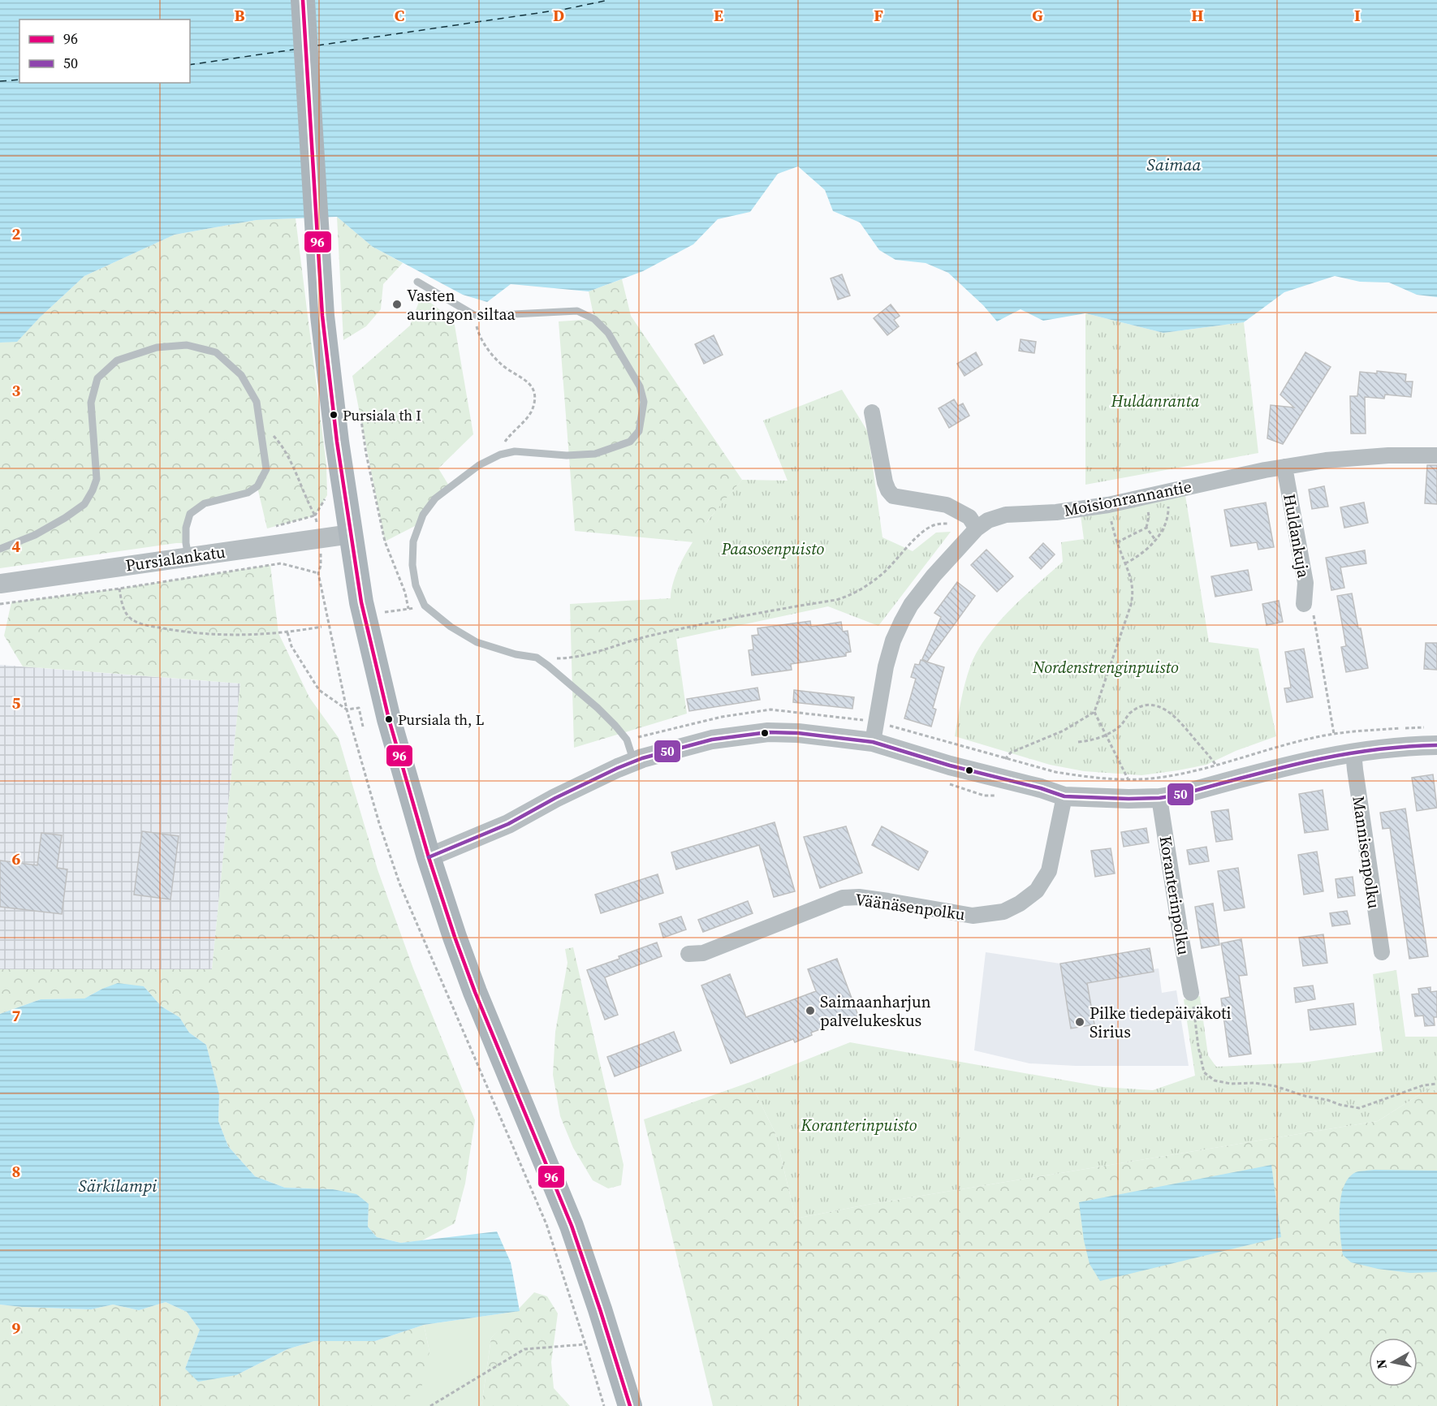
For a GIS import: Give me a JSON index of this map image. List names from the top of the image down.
{
  "streets": {
    "street": [
      "Moisionrannantie",
      "Huldankuja",
      "Pursialankatu",
      "Mannisenpolku",
      "Koranterinpolku",
      "Väänäsenpolku"
    ]
  },
  "crossings": [
    ["Moisionrannantie", "Huldankuja"]
  ],
  "water": ["Saimaa", "Särkilampi"],
  "parks": [
    "Huldanranta",
    "Paasosenpuisto",
    "Nordenstrenginpuisto",
    "Koranterinpuisto"
  ],
  "places": [
    "Vasten auringon siltaa",
    "Pursiala th I",
    "Pursiala th, L",
    "Saimaanharjun palvelukeskus",
    "Pilke tiedepäiväkoti Sirius"
  ],
  "lines": ["transit line 96", "transit line 50"],
  "legend": ["96", "50"],
  "north": "left",
  "grid": {
    "columns": [
      "B",
      "C",
      "D",
      "E",
      "F",
      "G",
      "H",
      "I"
    ],
    "rows": [
      "2",
      "3",
      "4",
      "5",
      "6",
      "7",
      "8",
      "9"
    ]
  }
}
